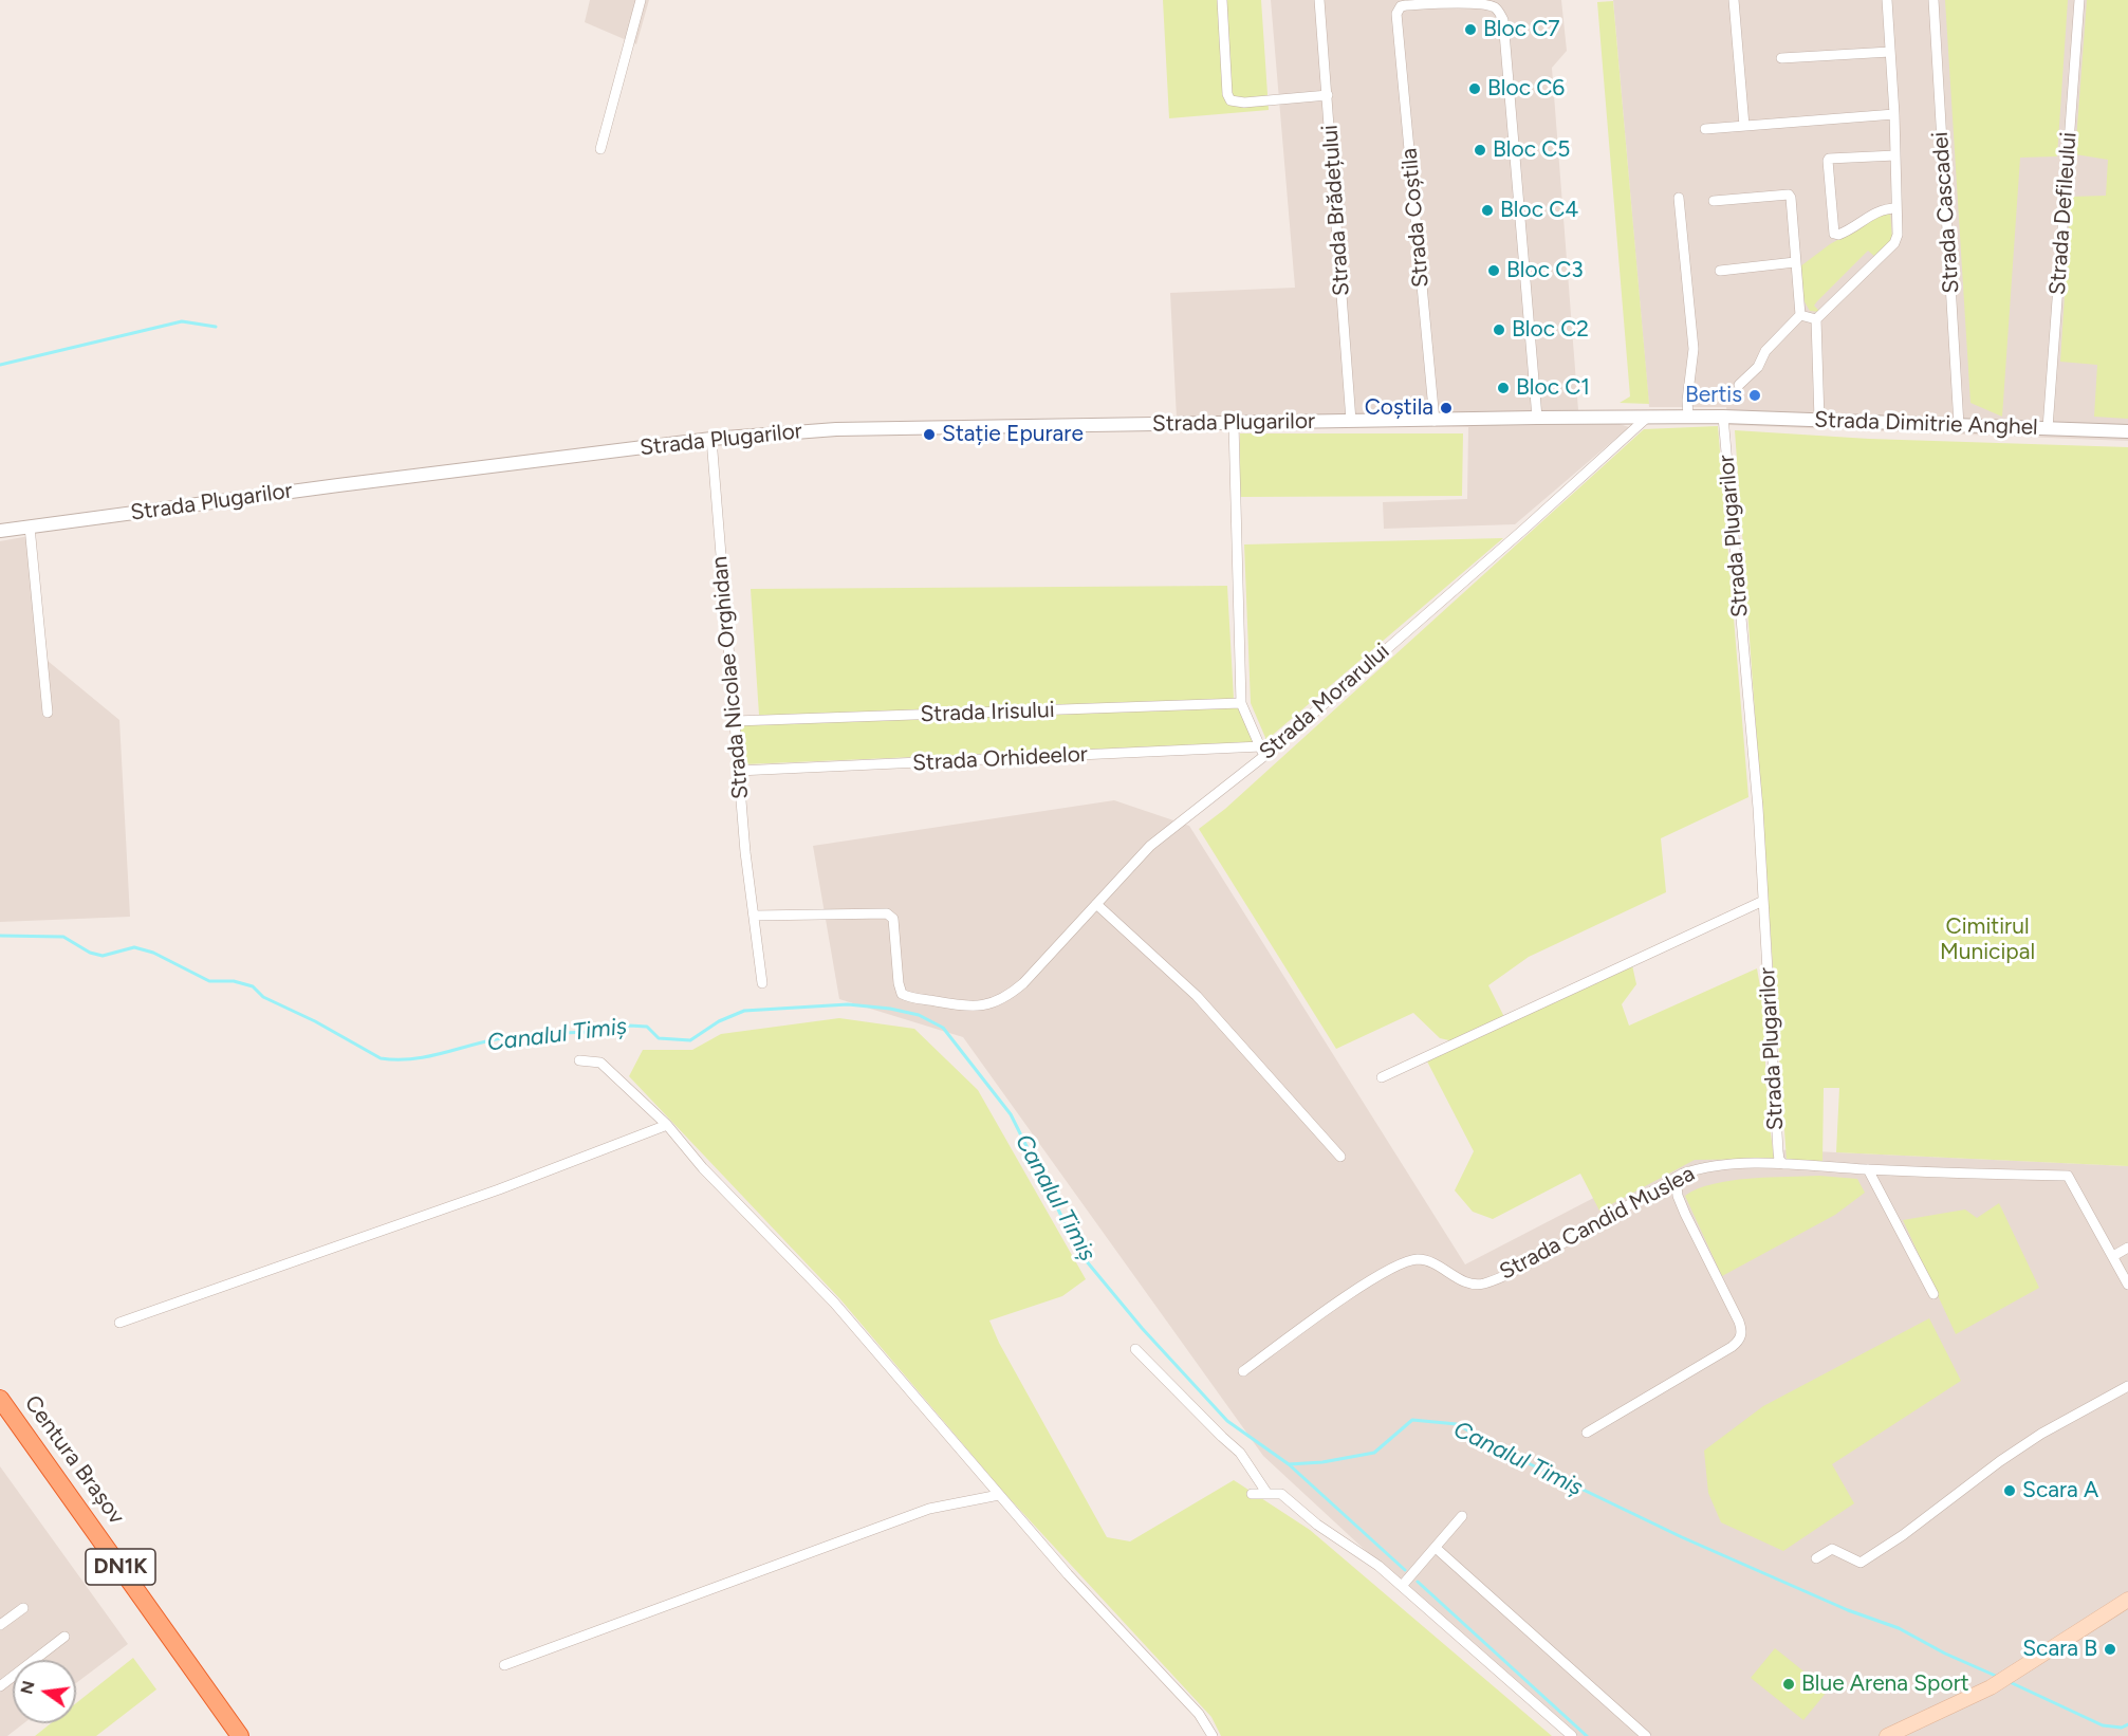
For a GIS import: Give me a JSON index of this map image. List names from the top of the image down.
{
  "streets": {
    "highway": ["Centura Brașov", "DN1K"],
    "street": [
      "Strada Brădețului",
      "Strada Cascadei",
      "Strada Defileului",
      "Strada Coștila",
      "Strada Plugarilor",
      "Strada Dimitrie Anghel",
      "Strada Nicolae Orghidan",
      "Strada Morarului",
      "Strada Irisului",
      "Strada Orhideelor",
      "Strada Candid Muslea"
    ]
  },
  "crossings": [
    ["Strada Brădețului", "Strada Plugarilor"],
    ["Strada Cascadei", "Strada Dimitrie Anghel"],
    ["Strada Defileului", "Strada Dimitrie Anghel"],
    ["Strada Coștila", "Strada Plugarilor"],
    ["Strada Plugarilor", "Strada Dimitrie Anghel"],
    ["Strada Plugarilor", "Strada Nicolae Orghidan"],
    ["Strada Plugarilor", "Strada Morarului"],
    ["Strada Plugarilor", "Strada Candid Muslea"],
    ["Strada Nicolae Orghidan", "Strada Morarului"],
    ["Strada Nicolae Orghidan", "Strada Irisului"],
    ["Strada Nicolae Orghidan", "Strada Orhideelor"],
    ["Strada Morarului", "Strada Orhideelor"]
  ],
  "water": ["Canalul Timiș"],
  "parks": ["Cimitirul Municipal"],
  "places": [
    "Bloc C7",
    "Bloc C6",
    "Bloc C5",
    "Bloc C4",
    "Bloc C3",
    "Bloc C2",
    "Bloc C1",
    "Bertis",
    "Coștila",
    "Stație Epurare",
    "Scara A",
    "Scara B",
    "Blue Arena Sport"
  ],
  "north": "left"
}
